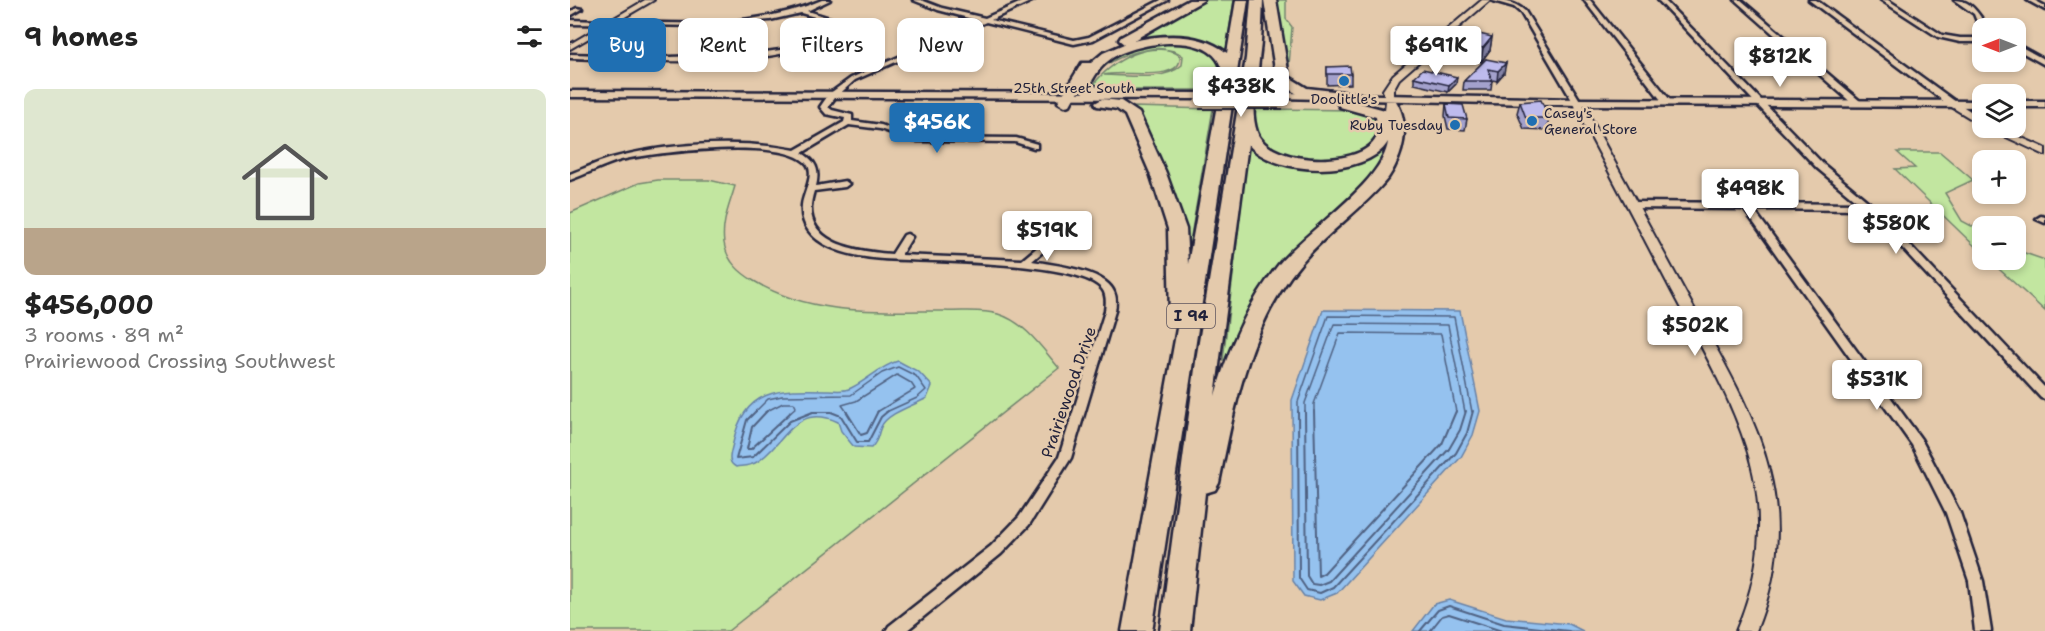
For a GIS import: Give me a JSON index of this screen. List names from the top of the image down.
{
  "streets": {
    "highway": ["I 94"],
    "main road": ["25th Street South"],
    "street": ["Prairiewood Drive"]
  },
  "places": ["Doolittle's", "Casey's General Store", "Ruby Tuesday"],
  "north": "left",
  "page": {
    "heading": "9 homes",
    "map_buttons": ["+", "−"],
    "chip": [
      "Buy",
      "Rent",
      "Filters",
      "New"
    ],
    "price": [
      "$691K",
      "$812K",
      "$438K",
      "$456K",
      "$498K",
      "$580K",
      "$519K",
      "$502K",
      "$531K"
    ],
    "list": [
      {
        "name": "$456,000",
        "note": "3 rooms · 89 m² · Prairiewood Crossing Southwest"
      }
    ]
  }
}
